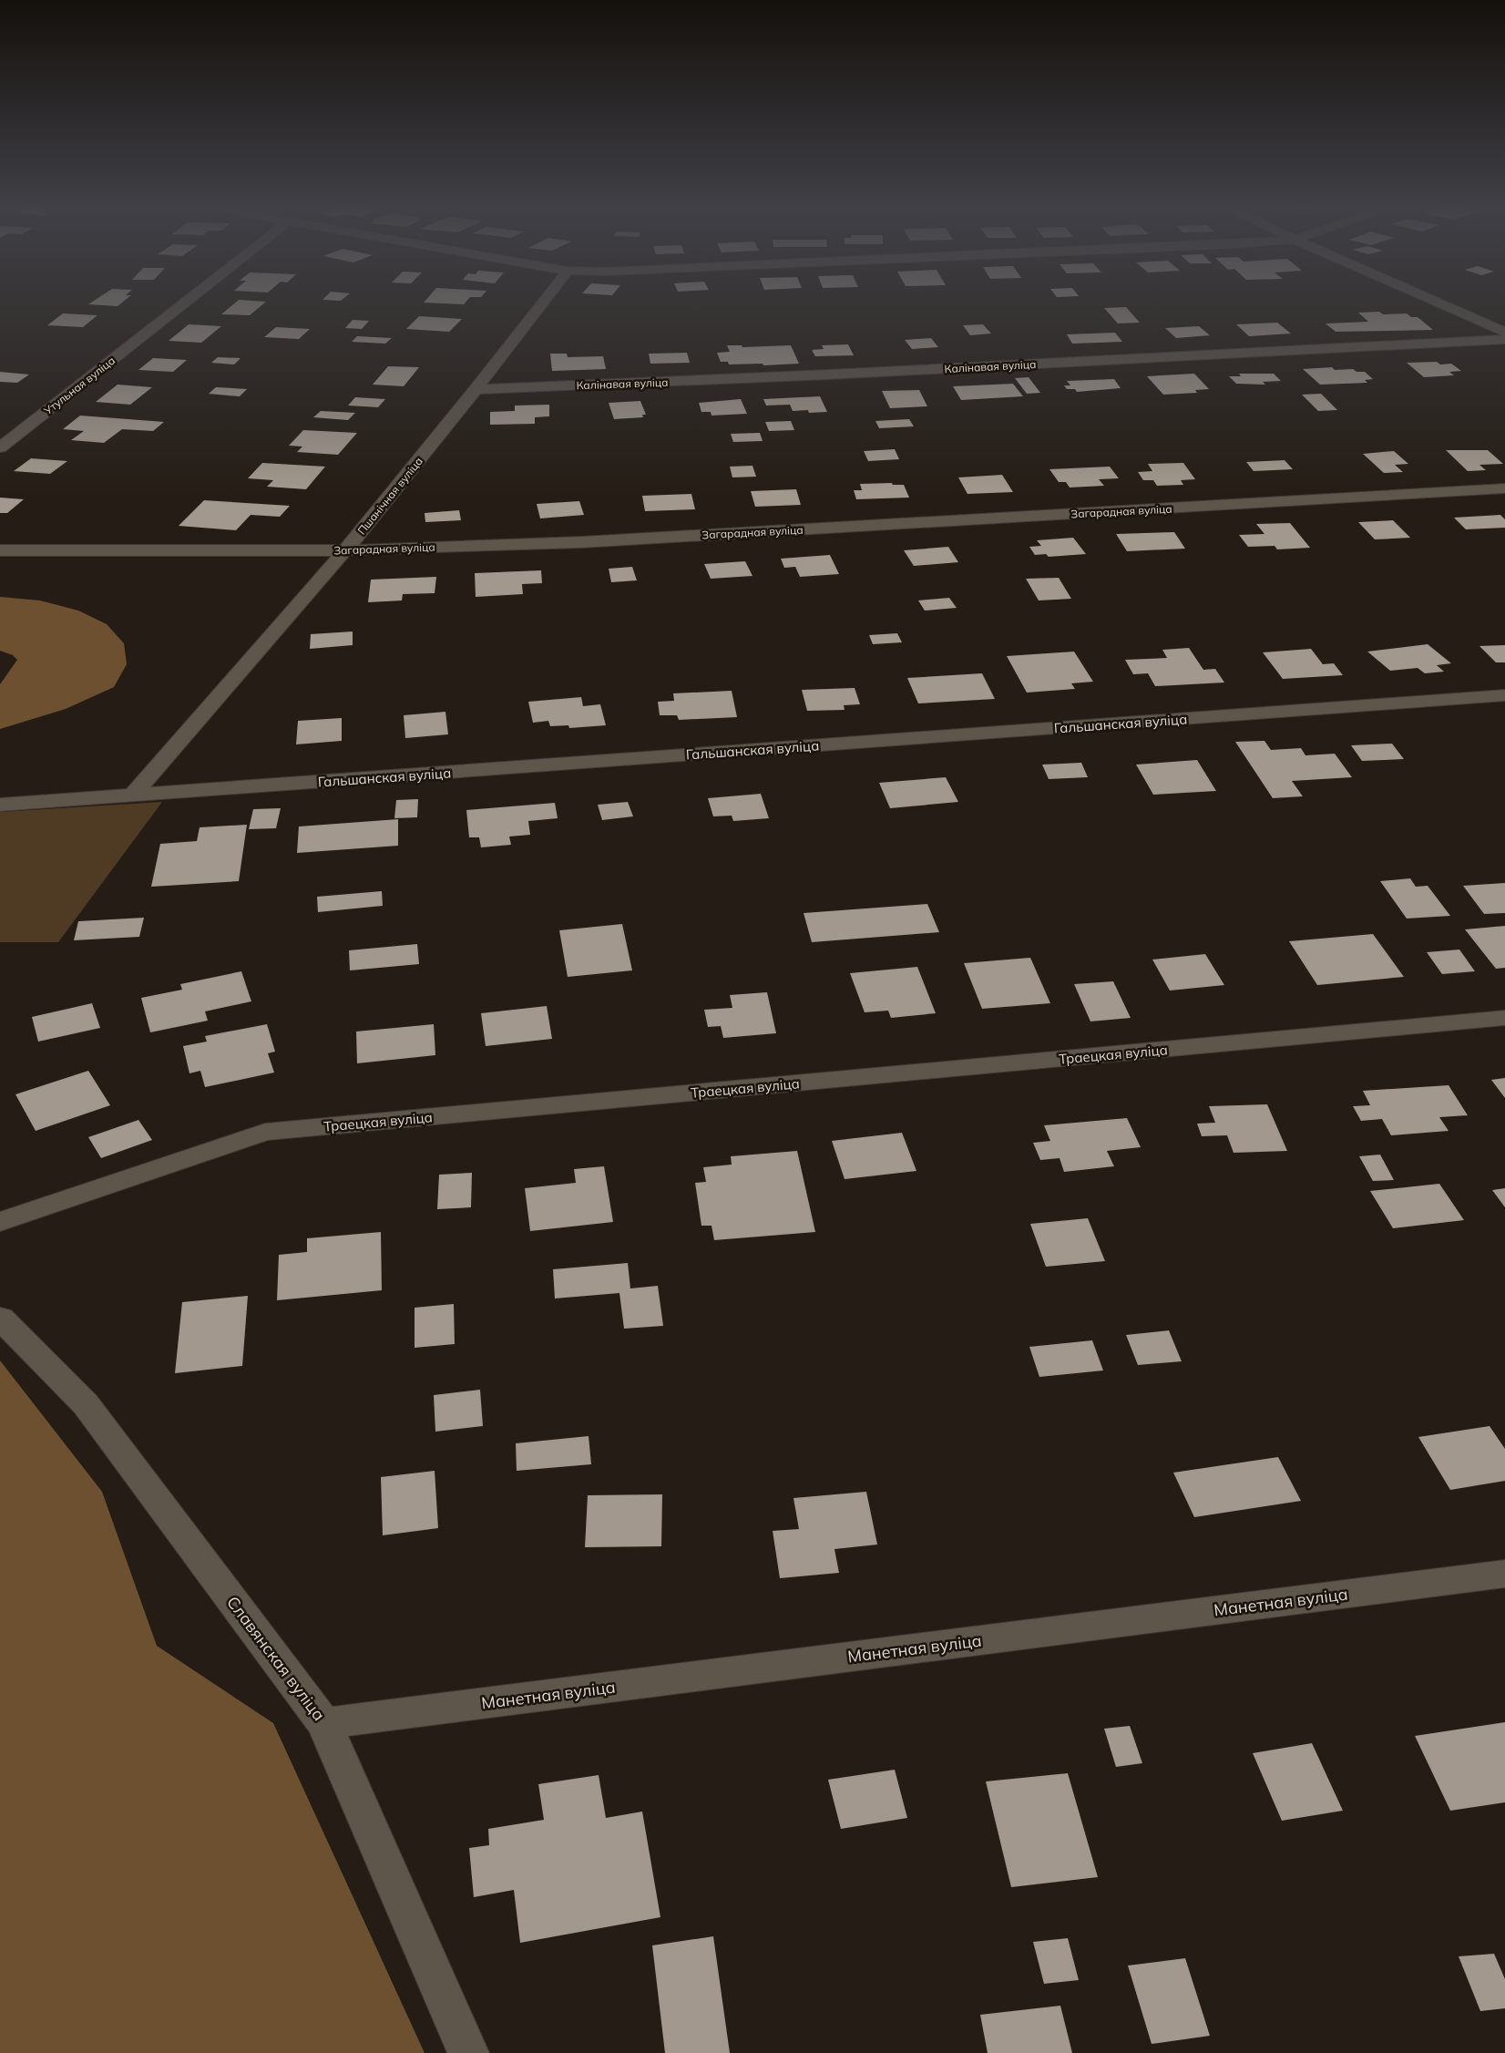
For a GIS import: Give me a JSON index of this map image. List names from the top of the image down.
{
  "streets": {
    "street": [
      "Калінавая вуліца",
      "Утульная вуліца",
      "Пшанічная вуліца",
      "Загарадная вуліца",
      "Гальшанская вуліца",
      "Траецкая вуліца",
      "Манетная вуліца",
      "Славянская вуліца"
    ]
  },
  "crossings": [
    ["Калінавая вуліца", "Пшанічная вуліца"],
    ["Пшанічная вуліца", "Загарадная вуліца"],
    ["Пшанічная вуліца", "Гальшанская вуліца"],
    ["Манетная вуліца", "Славянская вуліца"]
  ]
}
